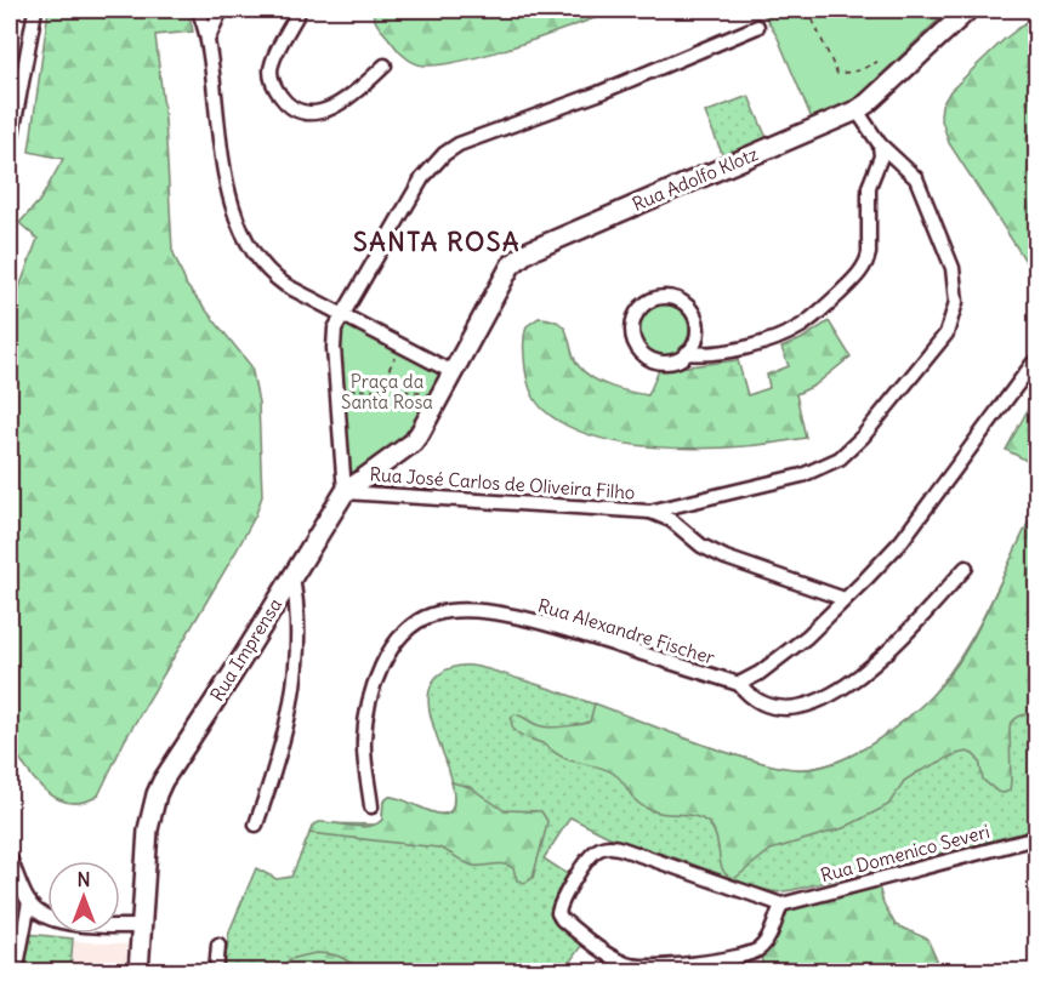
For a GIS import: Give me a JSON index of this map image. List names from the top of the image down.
{
  "streets": {
    "street": [
      "Rua Adolfo Klotz",
      "Rua José Carlos de Oliveira Filho",
      "Rua Alexandre Fischer",
      "Rua Imprensa",
      "Rua Domenico Severi"
    ]
  },
  "crossings": [
    ["Rua Adolfo Klotz", "Rua José Carlos de Oliveira Filho"],
    ["Rua Adolfo Klotz", "Rua Imprensa"],
    ["Rua José Carlos de Oliveira Filho", "Rua Imprensa"]
  ],
  "districts": ["SANTA ROSA"],
  "parks": ["Praça da Santa Rosa"],
  "north": "top"
}
